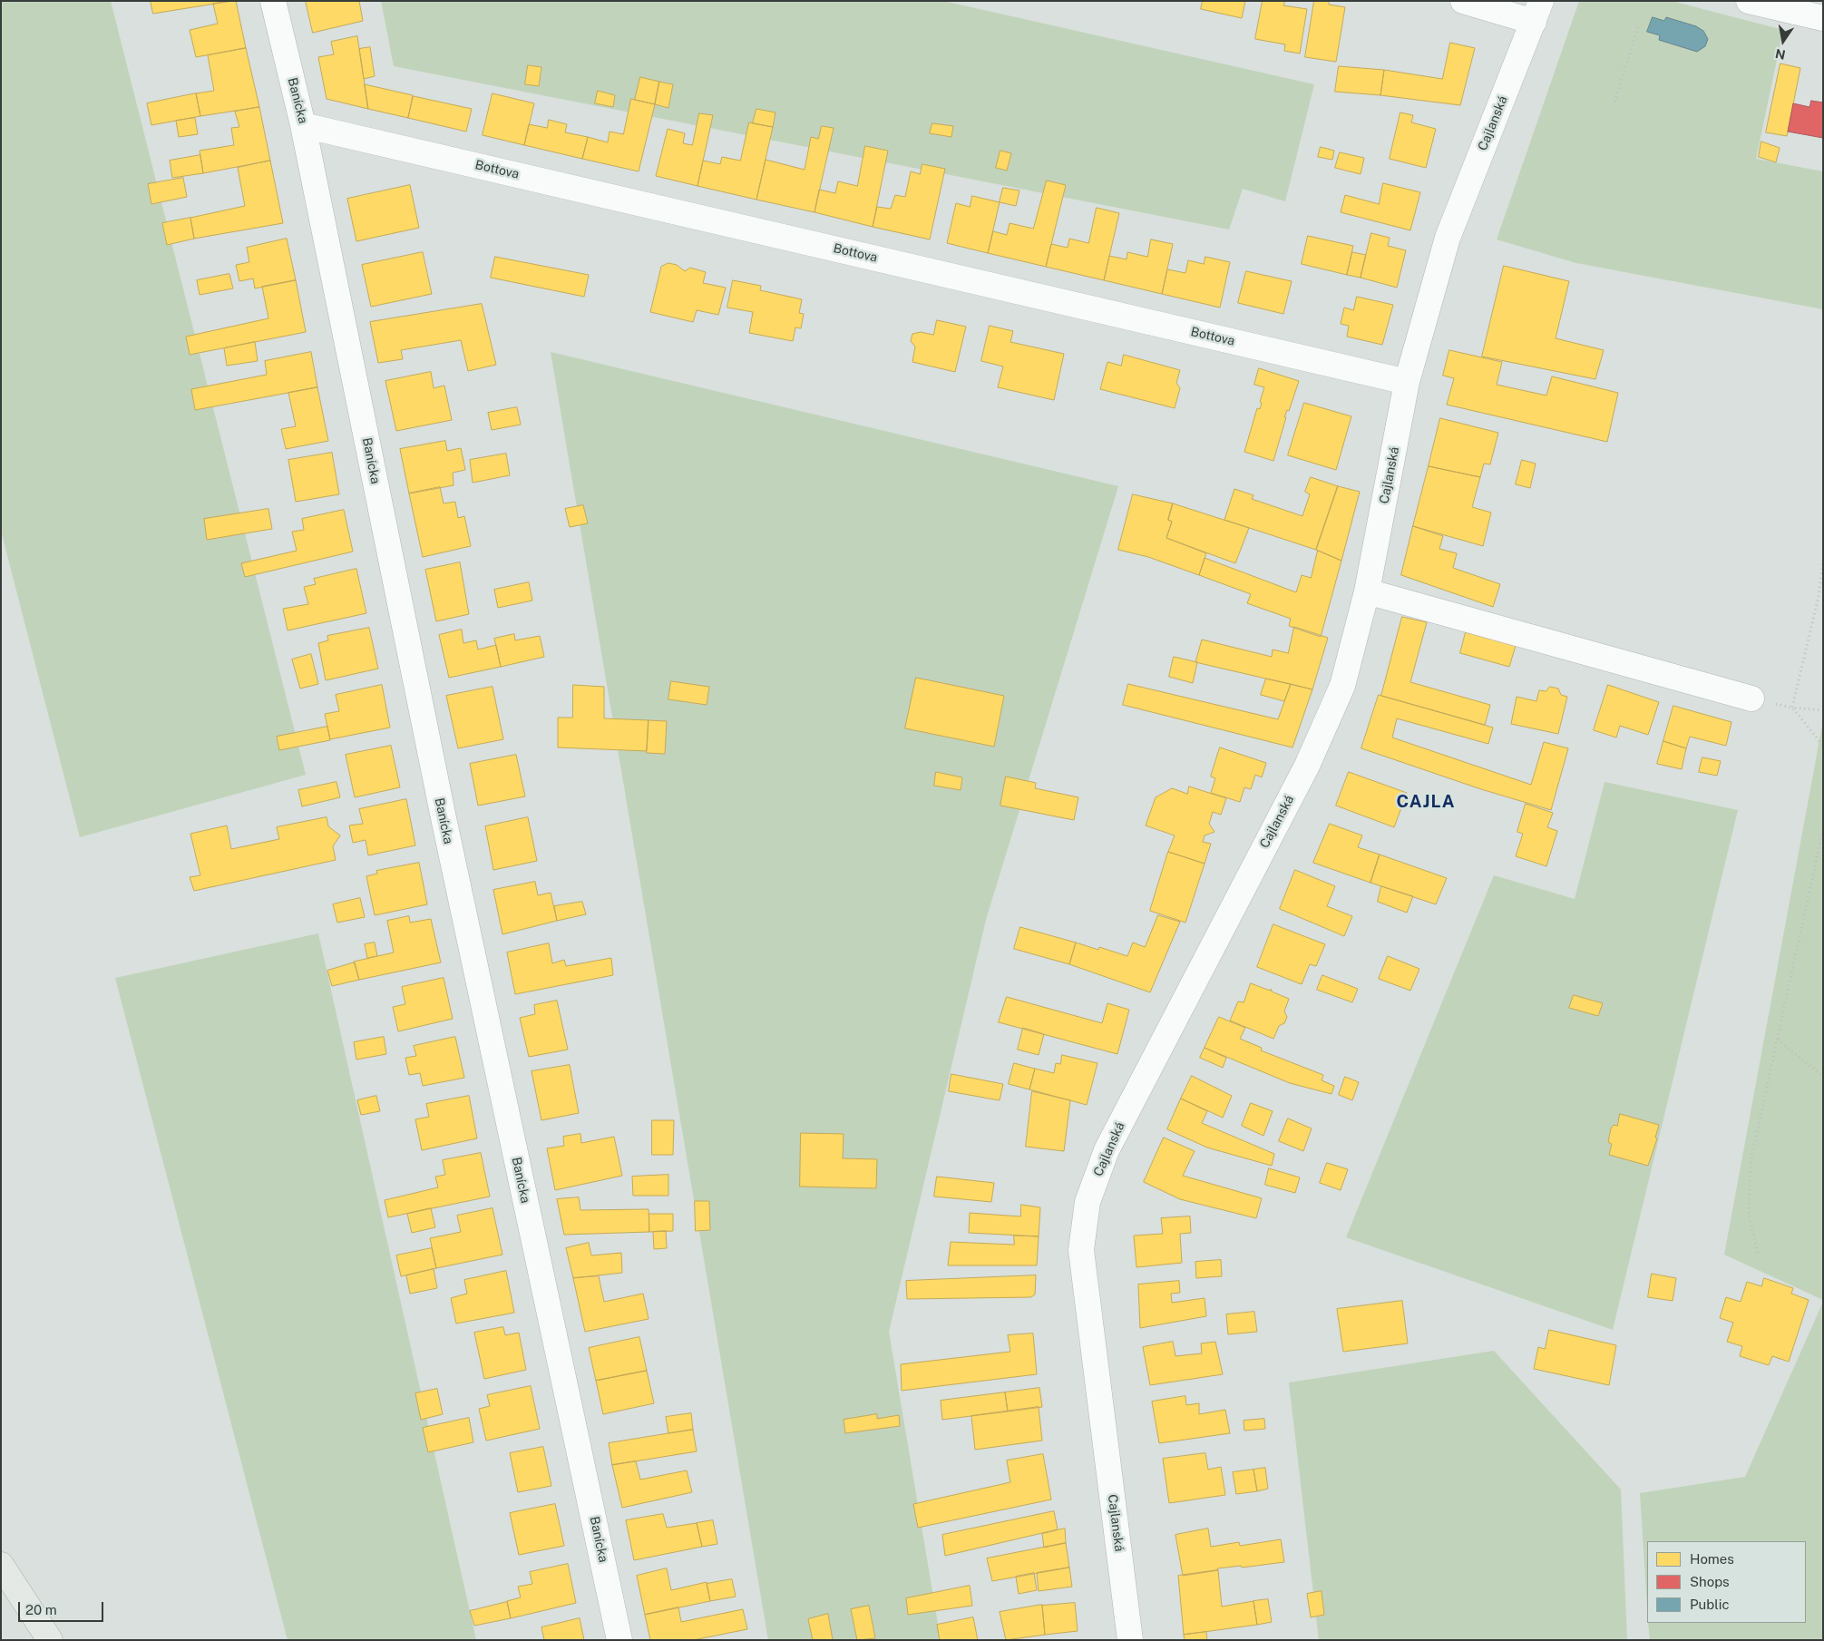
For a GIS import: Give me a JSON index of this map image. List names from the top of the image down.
{
  "streets": {
    "street": ["Banícka", "Cajlanská", "Bottova"]
  },
  "crossings": [
    ["Banícka", "Bottova"],
    ["Cajlanská", "Bottova"]
  ],
  "districts": ["CAJLA"],
  "legend": ["Homes", "Shops", "Public"],
  "scale_bar": "20 m",
  "north": "bottom"
}
